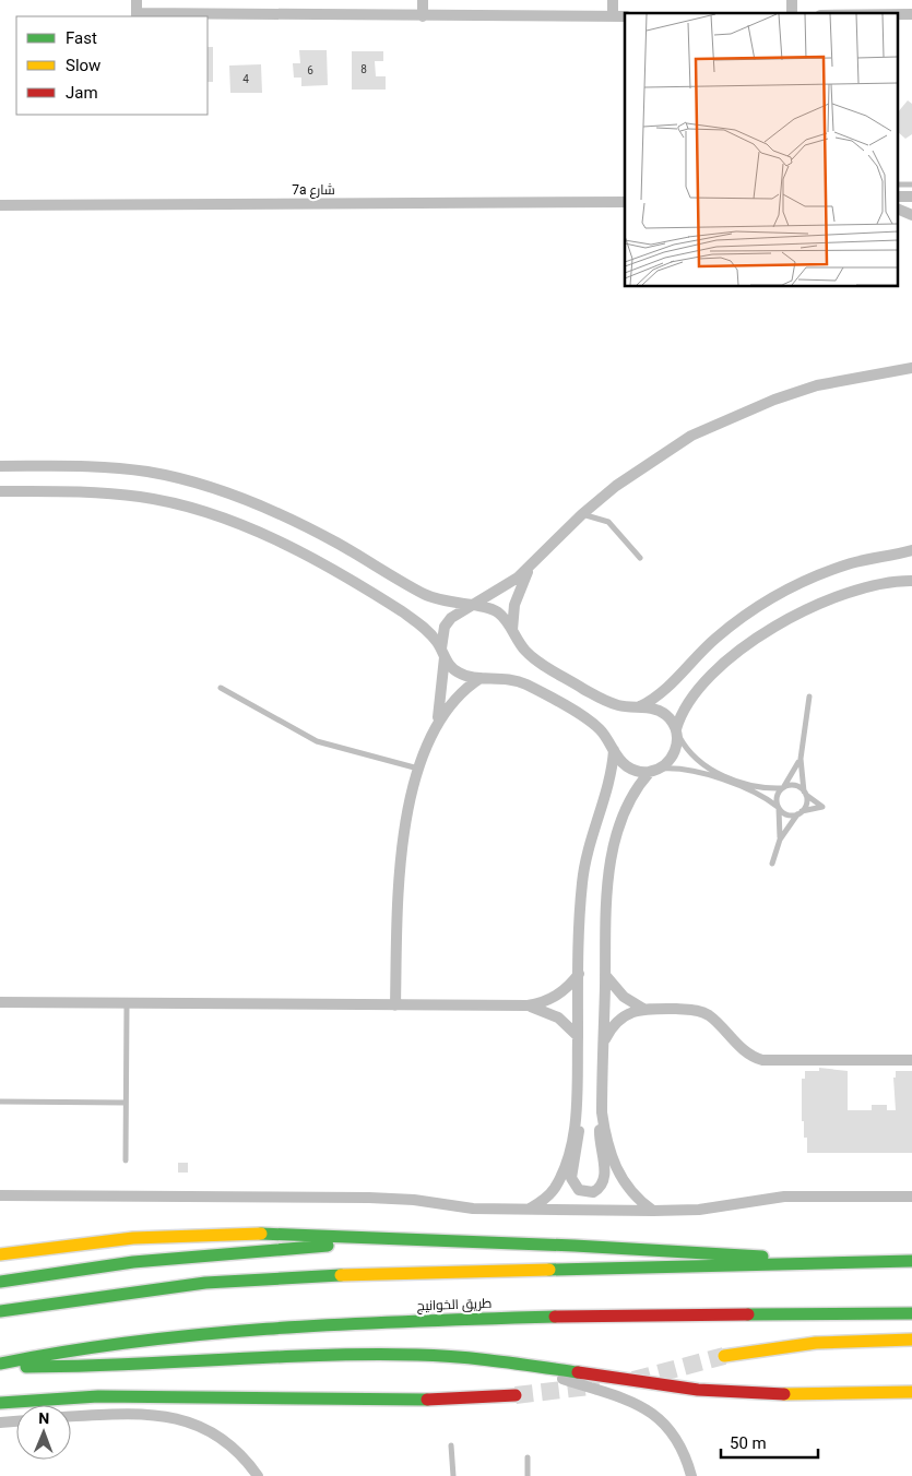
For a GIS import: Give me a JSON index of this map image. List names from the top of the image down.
{
  "streets": {
    "main road": ["طريق الخوانيج"],
    "street": ["7a شارع"]
  },
  "house_numbers": ["8", "6", "4"],
  "legend": ["Fast", "Slow", "Jam"],
  "scale_bar": "50 m",
  "north": "top"
}
